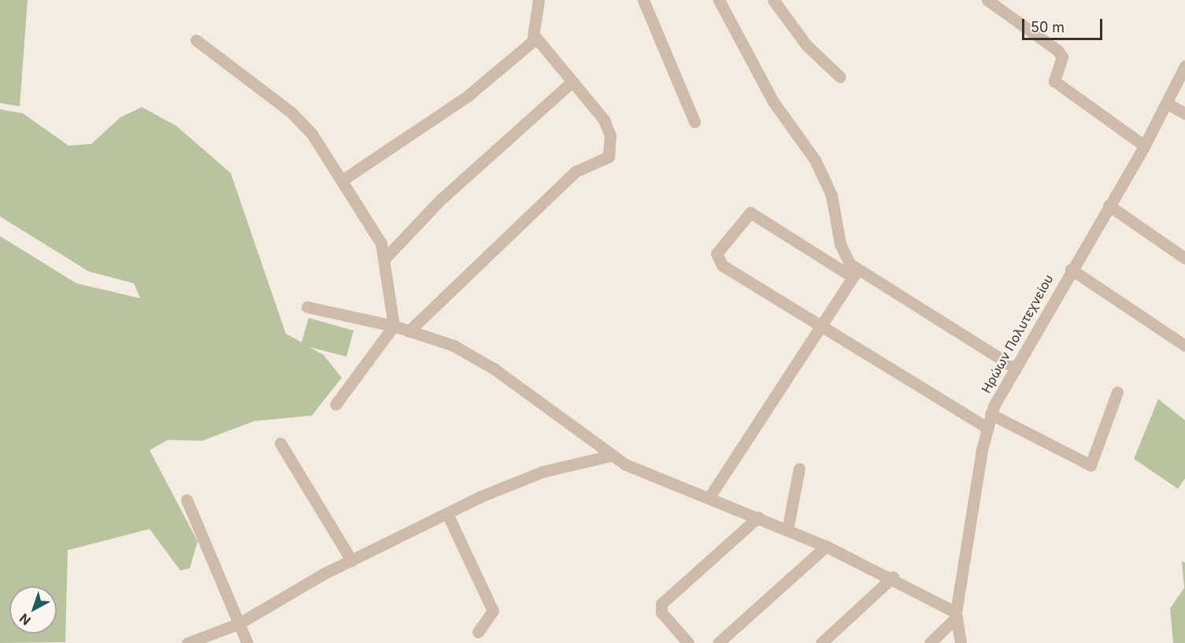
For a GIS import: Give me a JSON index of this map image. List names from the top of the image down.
{
  "streets": {
    "street": ["Ηρώων Πολυτεχνείου"]
  },
  "scale_bar": "50 m",
  "north": "bottom left"
}
